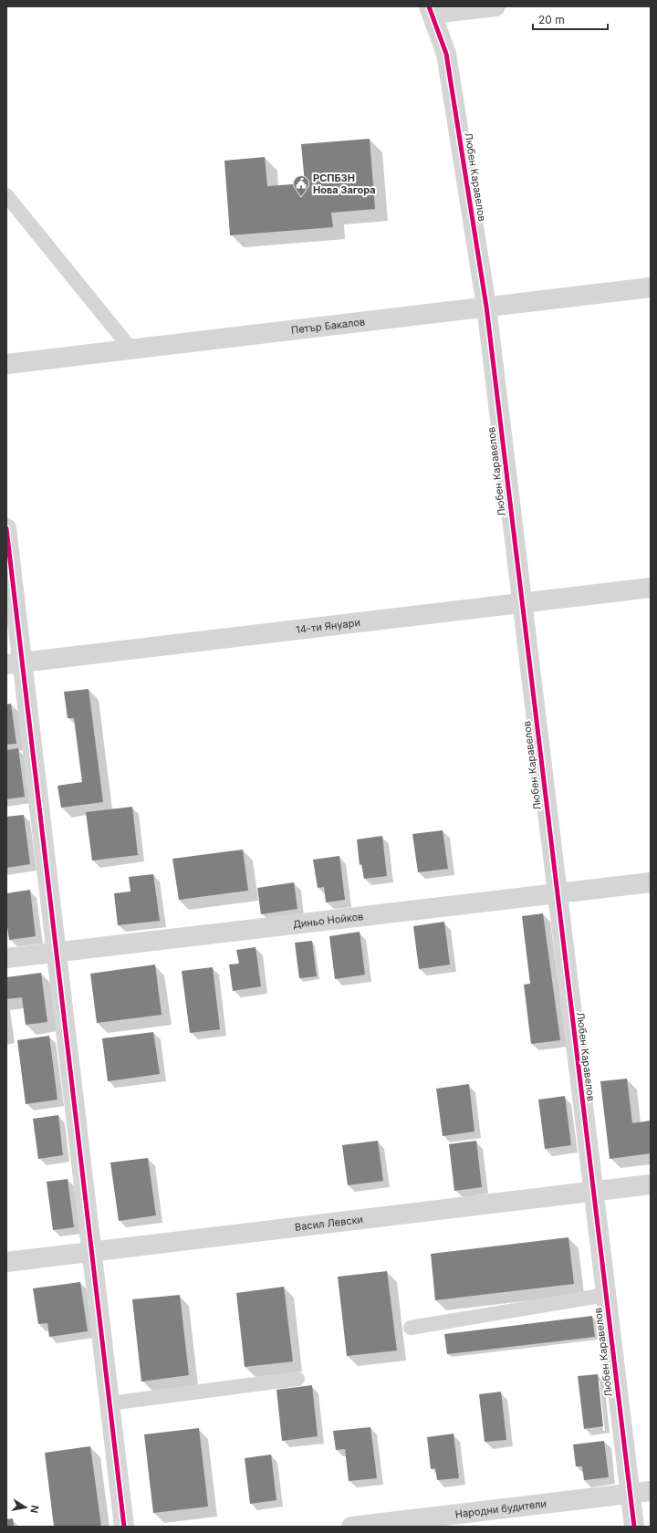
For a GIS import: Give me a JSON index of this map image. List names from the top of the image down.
{
  "streets": {
    "street": [
      "Любен Каравелов",
      "Петър Бакалов",
      "14-ти Януари",
      "Диньо Нойков",
      "Васил Левски",
      "Народни будители"
    ]
  },
  "crossings": [
    ["Любен Каравелов", "Петър Бакалов"],
    ["Любен Каравелов", "14-ти Януари"],
    ["Любен Каравелов", "Диньо Нойков"],
    ["Любен Каравелов", "Васил Левски"],
    ["Любен Каравелов", "Народни будители"]
  ],
  "places": {
    "public building": ["РСПБЗН Нова Загора"]
  },
  "scale_bar": "20 m",
  "north": "right"
}
